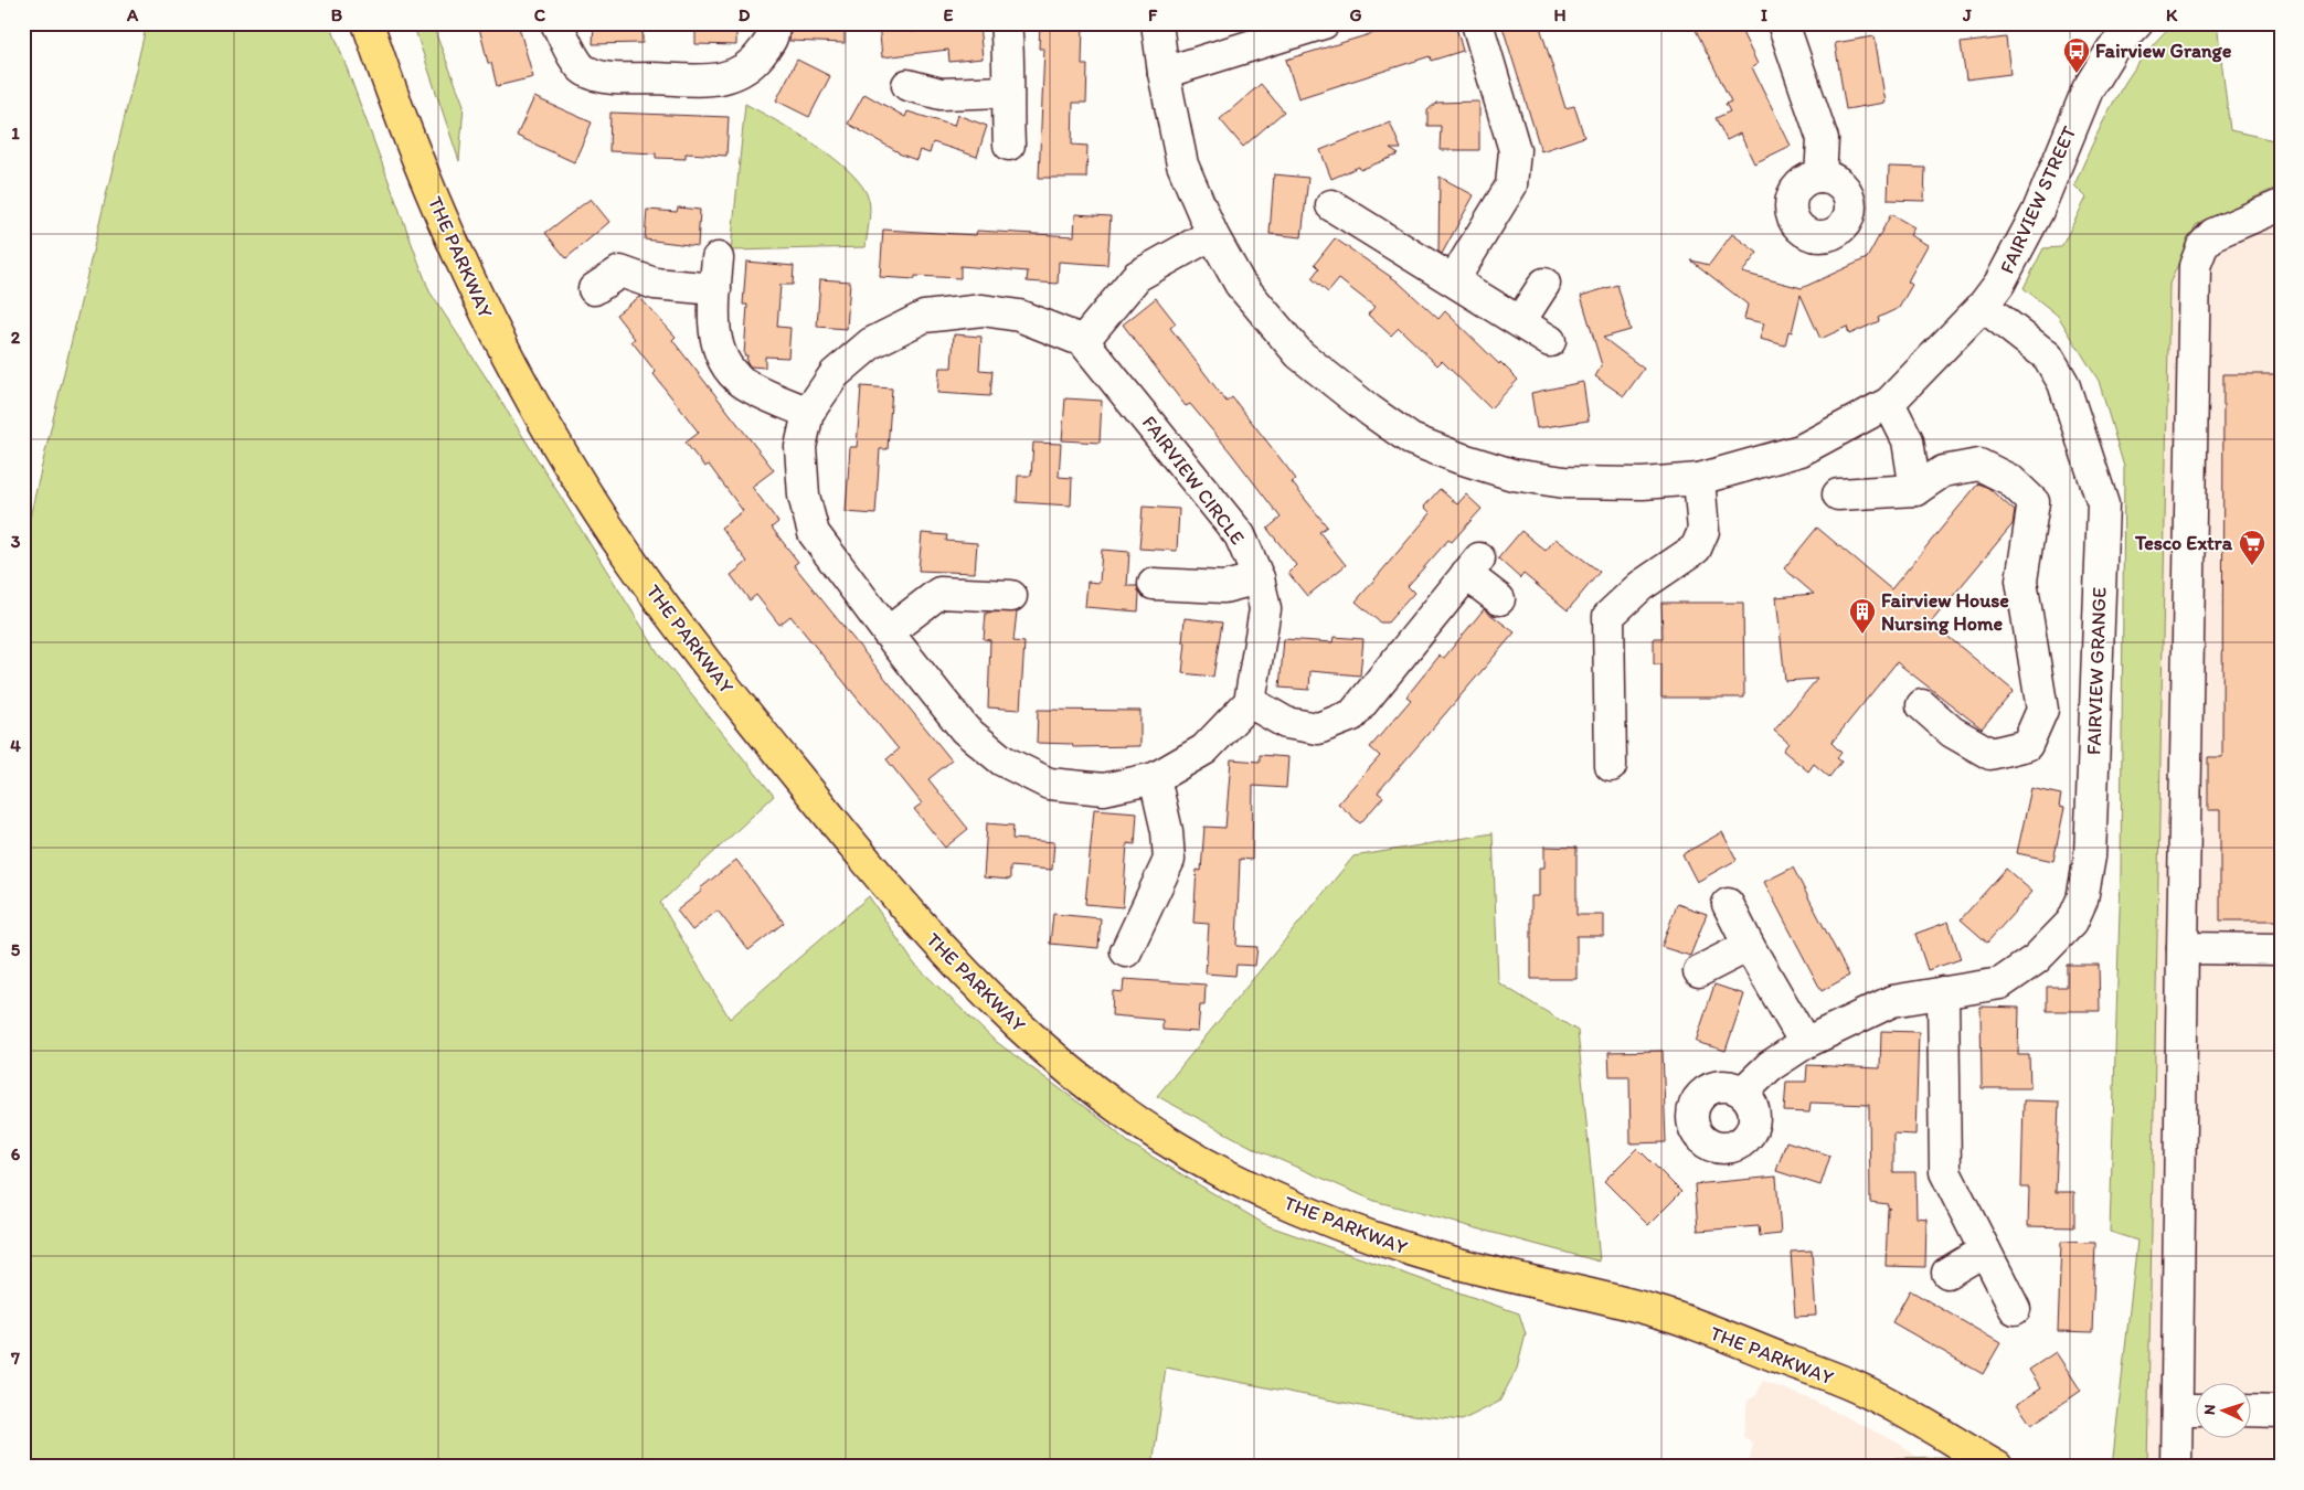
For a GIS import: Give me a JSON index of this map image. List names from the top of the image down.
{
  "streets": {
    "main road": ["THE PARKWAY"],
    "street": ["FAIRVIEW STREET", "FAIRVIEW CIRCLE", "FAIRVIEW GRANGE"]
  },
  "crossings": [
    ["FAIRVIEW STREET", "FAIRVIEW GRANGE"]
  ],
  "places": {
    "bus stop": ["Fairview Grange"],
    "supermarket": ["Tesco Extra"],
    "building": ["Fairview House Nursing Home"]
  },
  "north": "left",
  "grid": {
    "columns": [
      "A",
      "B",
      "C",
      "D",
      "E",
      "F",
      "G",
      "H",
      "I",
      "J",
      "K"
    ],
    "rows": [
      "1",
      "2",
      "3",
      "4",
      "5",
      "6",
      "7"
    ]
  }
}
